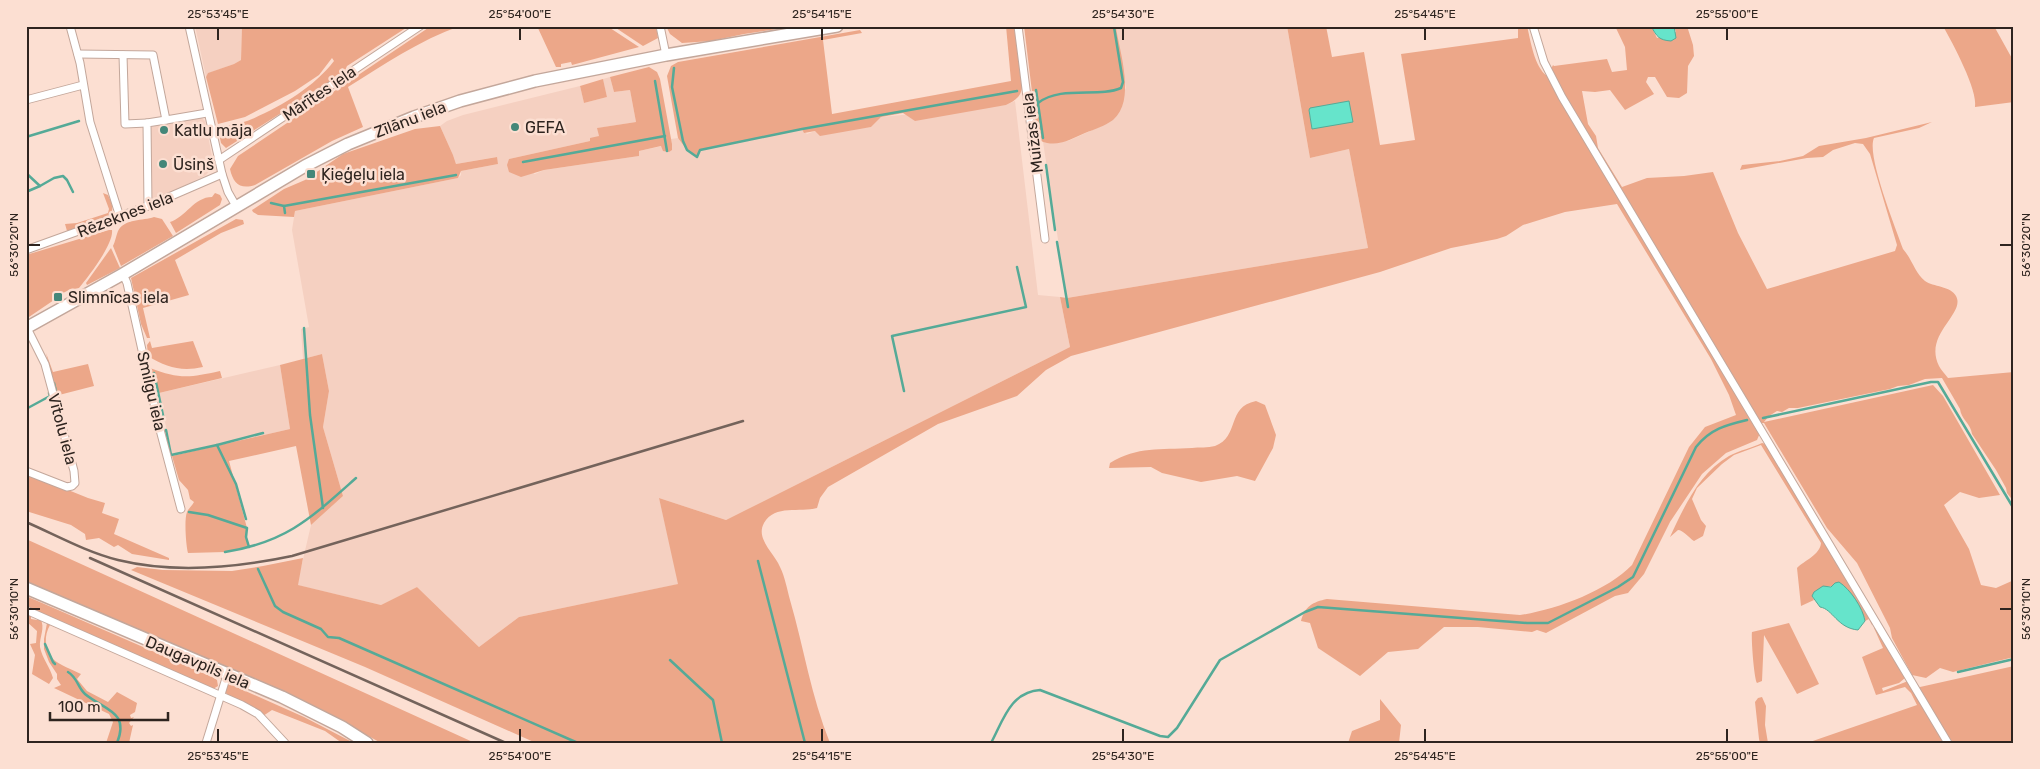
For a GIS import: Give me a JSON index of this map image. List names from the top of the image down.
{
  "streets": {
    "highway": ["Zīlānu iela", "Daugavpils iela"],
    "street": [
      "Mārītes iela",
      "Muižas iela",
      "Rēzeknes iela",
      "Smilgu iela",
      "Vītolu iela"
    ]
  },
  "crossings": [
    ["Zīlānu iela", "Smilgu iela"],
    ["Zīlānu iela", "Vītolu iela"]
  ],
  "places": {
    "other": ["GEFA", "Katlu māja", "Ūsiņš"],
    "transit": ["Ķieģeļu iela", "Slimnīcas iela"]
  },
  "scale_bar": "100 m",
  "coordinates": [
    "25°53'45\"E",
    "25°54'00\"E",
    "25°54'15\"E",
    "25°54'30\"E",
    "25°54'45\"E",
    "25°55'00\"E",
    "56°30'20\"N",
    "56°30'10\"N"
  ]
}
